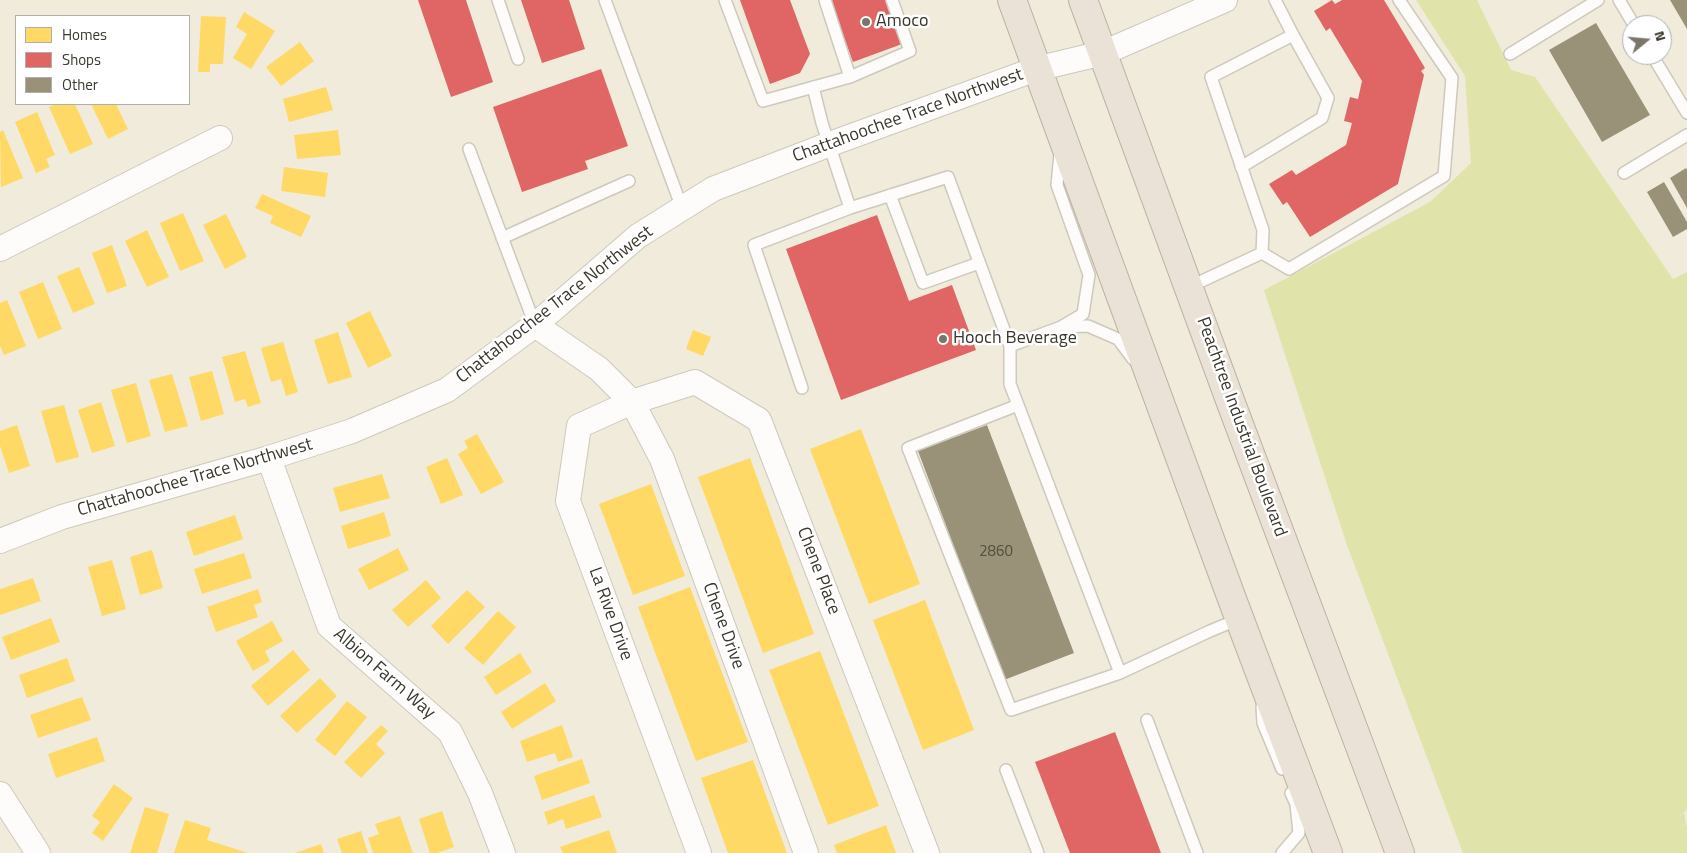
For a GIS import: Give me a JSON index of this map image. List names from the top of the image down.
{
  "streets": {
    "highway": ["Peachtree Industrial Boulevard"],
    "street": [
      "Chattahoochee Trace Northwest",
      "Chene Place",
      "La Rive Drive",
      "Chene Drive",
      "Albion Farm Way"
    ]
  },
  "crossings": [
    ["Chattahoochee Trace Northwest", "Peachtree Industrial Boulevard"],
    ["Chattahoochee Trace Northwest", "Chene Drive"],
    ["Chattahoochee Trace Northwest", "Albion Farm Way"],
    ["Chene Place", "La Rive Drive"],
    ["Chene Place", "Chene Drive"],
    ["La Rive Drive", "Chene Drive"]
  ],
  "places": ["Amoco", "Hooch Beverage"],
  "house_numbers": ["2860"],
  "legend": ["Homes", "Shops", "Other"],
  "north": "right"
}
